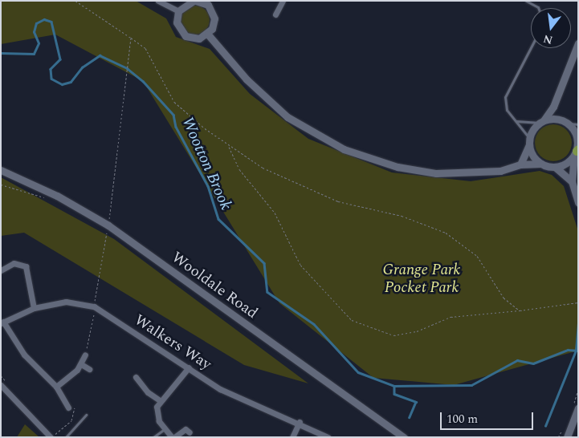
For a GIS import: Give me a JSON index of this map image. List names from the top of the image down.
{
  "streets": {
    "street": ["Wooldale Road", "Walkers Way"]
  },
  "water": ["Wootton Brook"],
  "parks": ["Grange Park Pocket Park"],
  "scale_bar": "100 m",
  "north": "bottom"
}
